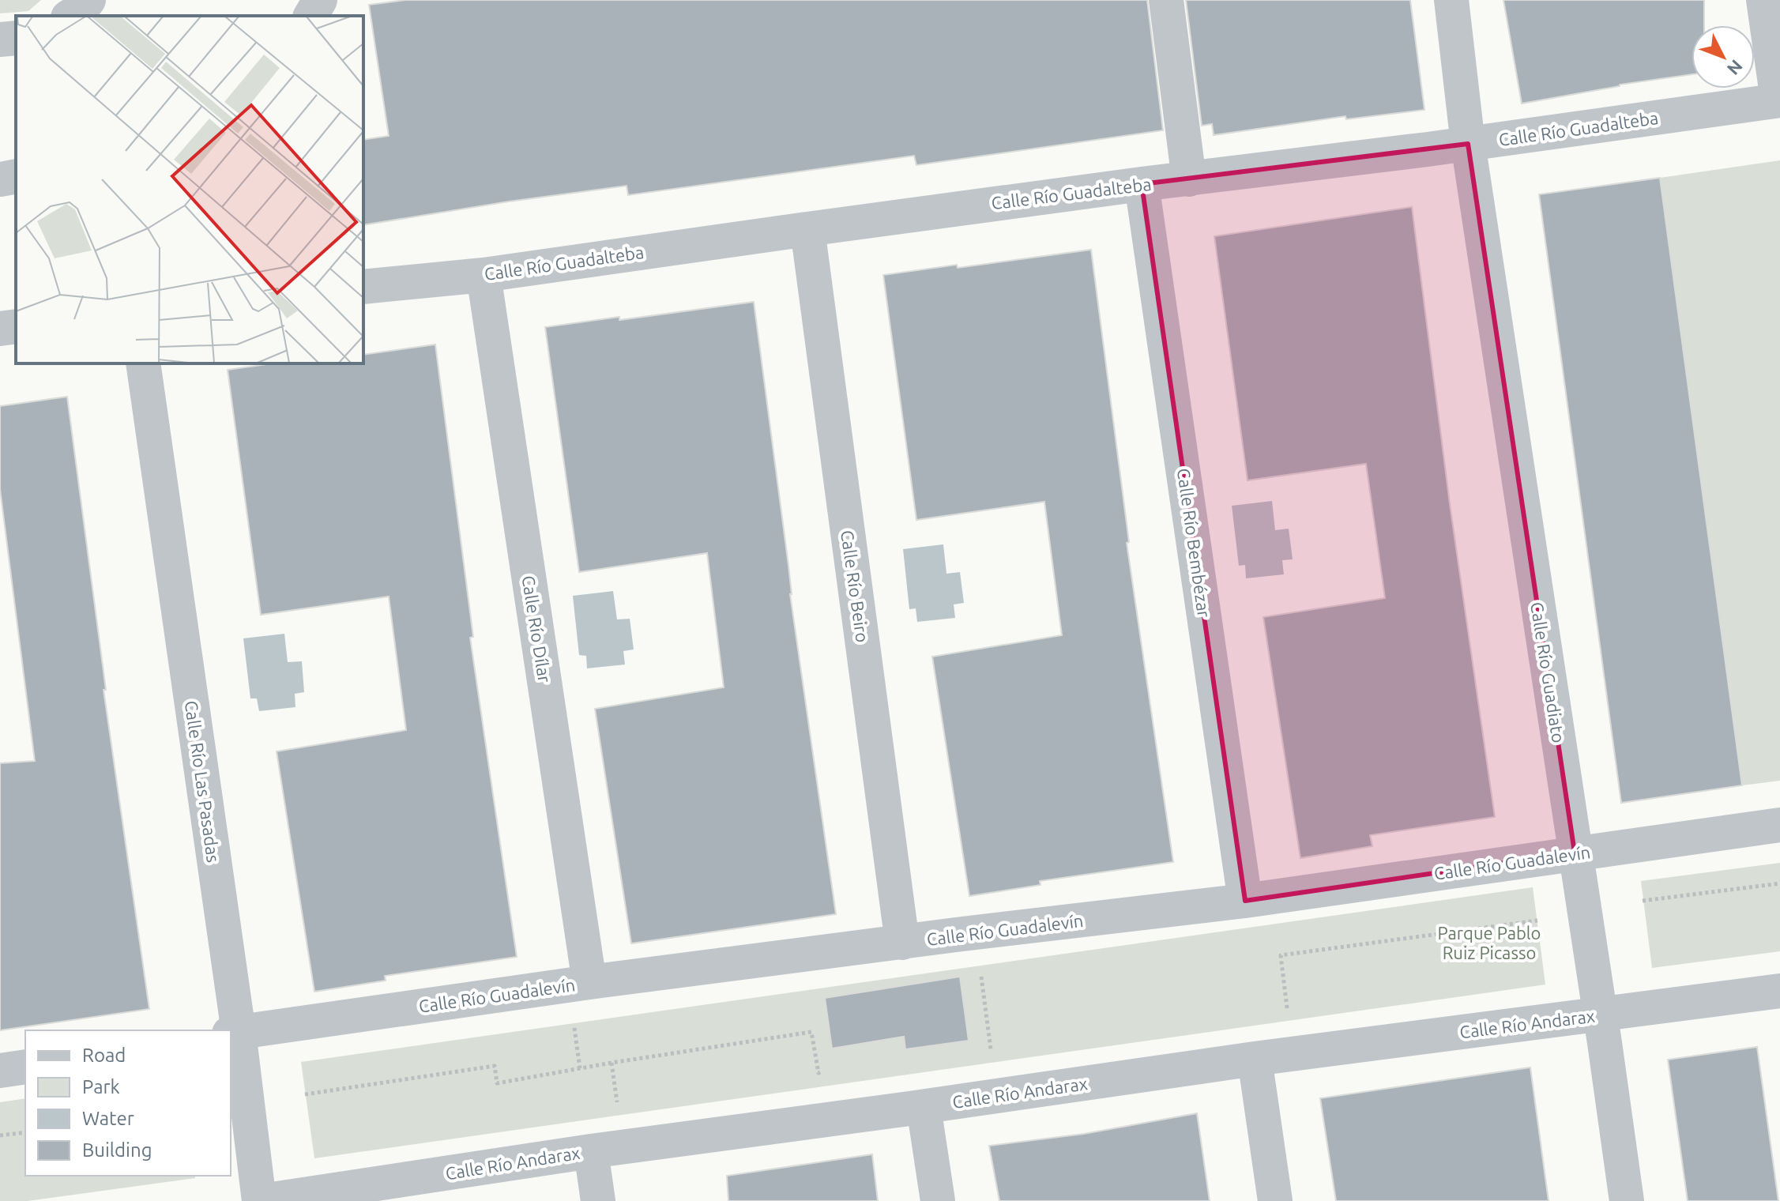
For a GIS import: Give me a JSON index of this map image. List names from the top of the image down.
{
  "streets": {
    "street": [
      "Calle Río Guadalteba",
      "Calle Río Bembézar",
      "Calle Río Beiro",
      "Calle Río Dílar",
      "Calle Río Guadiato",
      "Calle Río Las Pasadas",
      "Calle Río Guadalevín",
      "Calle Río Andarax"
    ]
  },
  "crossings": [
    ["Calle Río Guadalteba", "Calle Río Bembézar"],
    ["Calle Río Guadalteba", "Calle Río Beiro"],
    ["Calle Río Guadalteba", "Calle Río Dílar"],
    ["Calle Río Guadalteba", "Calle Río Guadiato"],
    ["Calle Río Bembézar", "Calle Río Guadalevín"],
    ["Calle Río Beiro", "Calle Río Guadalevín"],
    ["Calle Río Dílar", "Calle Río Guadalevín"],
    ["Calle Río Guadiato", "Calle Río Guadalevín"],
    ["Calle Río Guadiato", "Calle Río Andarax"],
    ["Calle Río Las Pasadas", "Calle Río Guadalevín"],
    ["Calle Río Las Pasadas", "Calle Río Andarax"]
  ],
  "parks": ["Parque Pablo Ruiz Picasso"],
  "legend": [
    "Road",
    "Park",
    "Water",
    "Building"
  ],
  "north": "bottom right"
}
